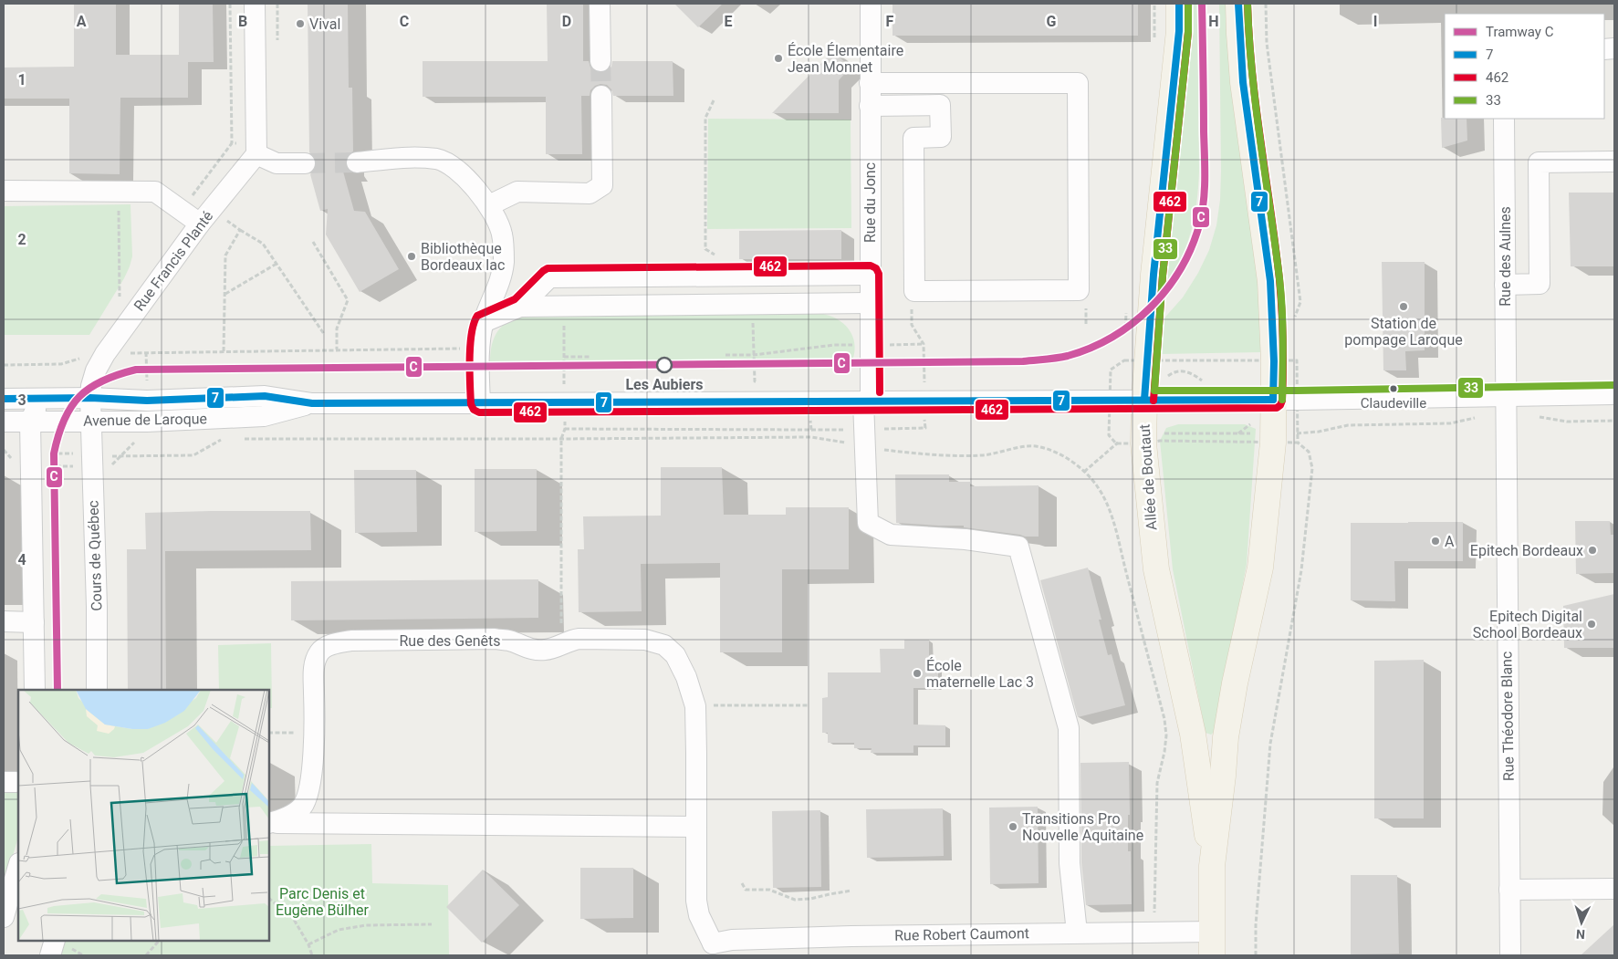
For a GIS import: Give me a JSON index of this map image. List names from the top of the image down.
{
  "streets": {
    "main road": ["Allée de Boutaut"],
    "street": [
      "Rue du Jonc",
      "Rue des Aulnes",
      "Rue Francis Planté",
      "Avenue de Laroque",
      "Cours de Québec",
      "Rue des Genêts",
      "Rue Théodore Blanc",
      "Rue Robert Caumont"
    ]
  },
  "crossings": [
    ["Rue du Jonc", "Avenue de Laroque"],
    ["Rue du Jonc", "Rue Robert Caumont"],
    ["Rue des Aulnes", "Avenue de Laroque"],
    ["Rue des Aulnes", "Rue Théodore Blanc"],
    ["Rue Francis Planté", "Avenue de Laroque"],
    ["Rue Francis Planté", "Cours de Québec"],
    ["Avenue de Laroque", "Allée de Boutaut"],
    ["Avenue de Laroque", "Cours de Québec"],
    ["Avenue de Laroque", "Rue Théodore Blanc"],
    ["Allée de Boutaut", "Rue Robert Caumont"],
    ["Rue des Genêts", "Rue Robert Caumont"]
  ],
  "parks": ["Parc Denis et Eugène Bülher"],
  "places": [
    "Vival",
    "École Élementaire Jean Monnet",
    "Bibliothèque Bordeaux lac",
    "Station de pompage Laroque",
    "Les Aubiers",
    "Claudeville",
    "A",
    "Epitech Bordeaux",
    "Epitech Digital School Bordeaux",
    "École maternelle Lac 3",
    "Transitions Pro Nouvelle Aquitaine"
  ],
  "lines": [
    "tram line C",
    "transit line 7",
    "transit line 462",
    "transit line 33"
  ],
  "legend": [
    "Tramway C",
    "7",
    "462",
    "33"
  ],
  "north": "bottom",
  "grid": {
    "columns": [
      "A",
      "B",
      "C",
      "D",
      "E",
      "F",
      "G",
      "H",
      "I"
    ],
    "rows": [
      "1",
      "2",
      "3",
      "4"
    ]
  }
}
